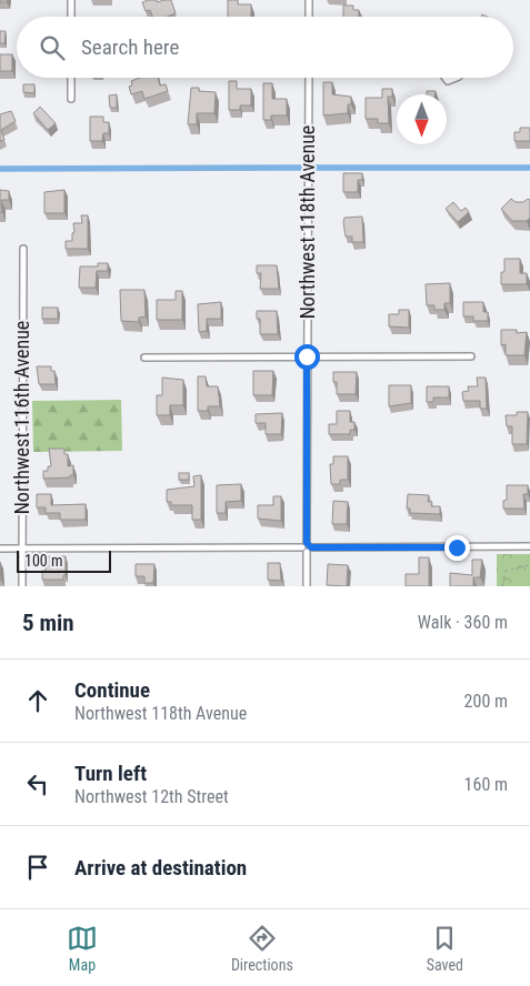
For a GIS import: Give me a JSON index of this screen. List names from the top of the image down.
{
  "streets": {
    "street": ["Northwest 118th Avenue", "Northwest 116th Avenue"]
  },
  "scale_bar": "100 m",
  "north": "bottom",
  "page": {
    "search": "Search here",
    "scale": "100 m",
    "heading": ["5 min", "Walk · 360 m"],
    "list": [
      ["Continue", "Northwest 118th Avenue", "200 m"],
      ["Turn left", "Northwest 12th Street", "160 m"],
      "Arrive at destination"
    ],
    "nav": ["Map", "Directions", "Saved"]
  }
}
